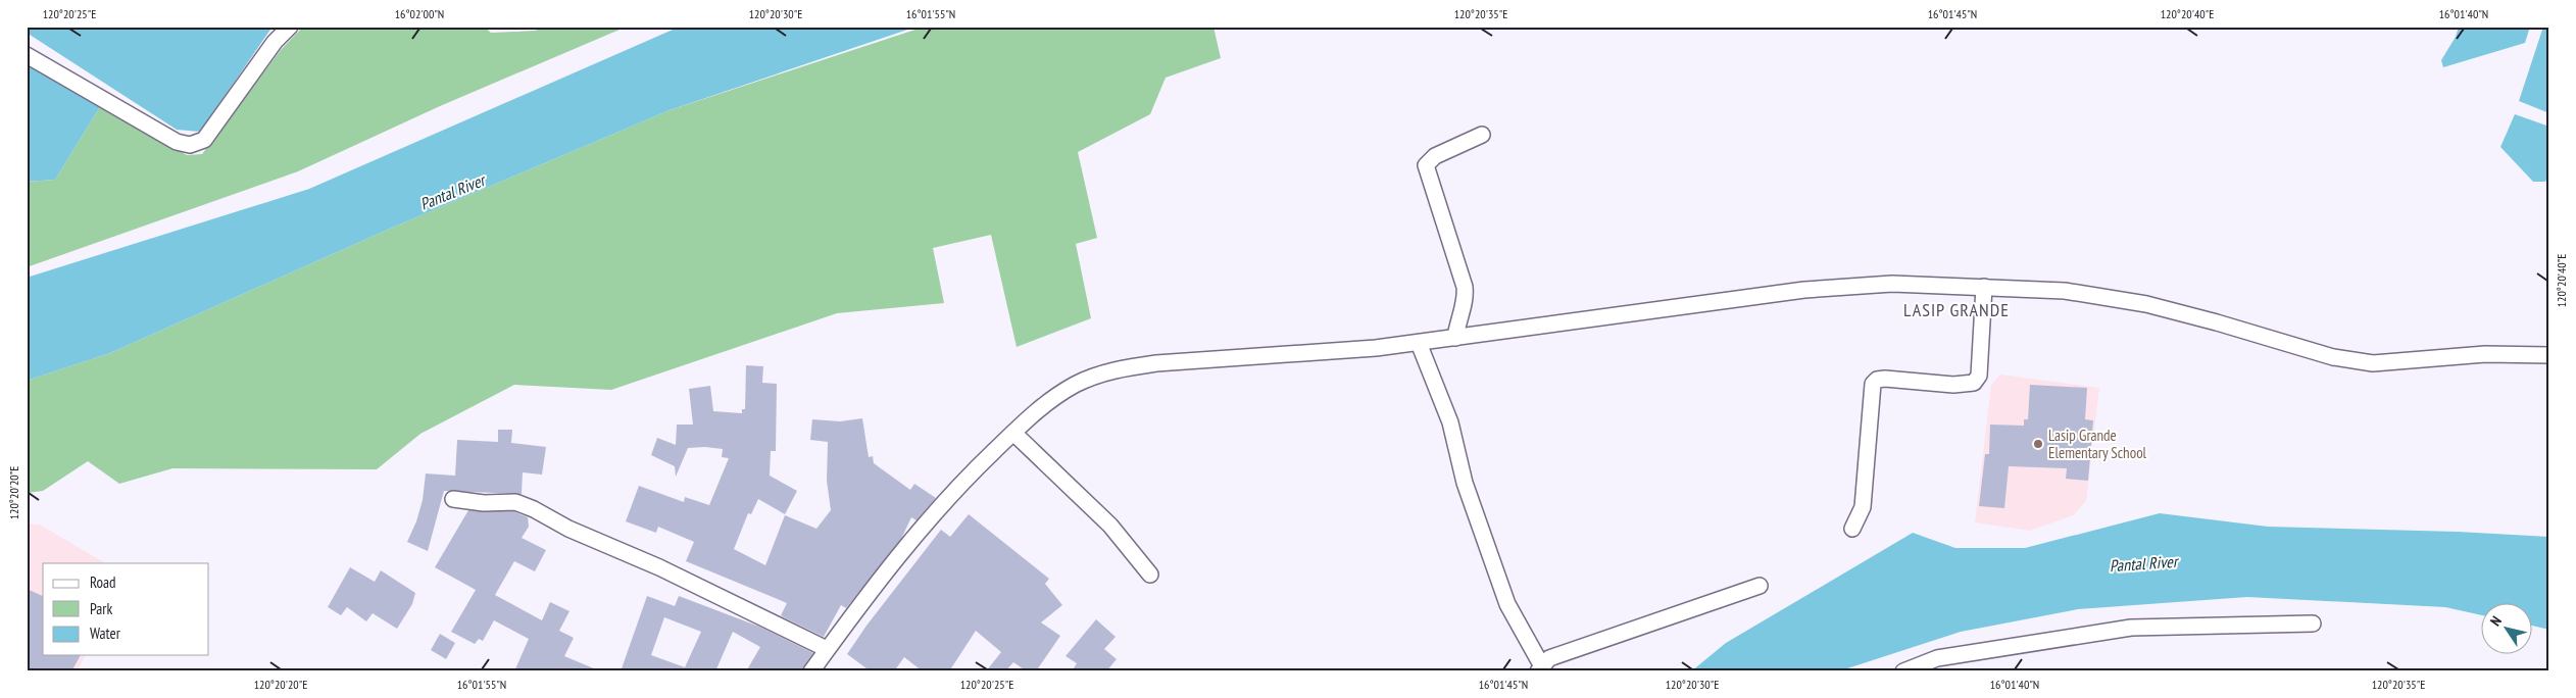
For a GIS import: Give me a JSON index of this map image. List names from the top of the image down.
{
  "districts": ["LASIP GRANDE"],
  "water": ["Pantal River"],
  "places": ["Lasip Grande Elementary School"],
  "legend": ["Road", "Park", "Water"],
  "north": "top left",
  "coordinates": [
    "120°20'25\"E",
    "16°02'00\"N",
    "120°20'30\"E",
    "16°01'55\"N",
    "120°20'35\"E",
    "16°01'45\"N",
    "120°20'40\"E",
    "16°01'40\"N",
    "120°20'20\"E"
  ]
}
